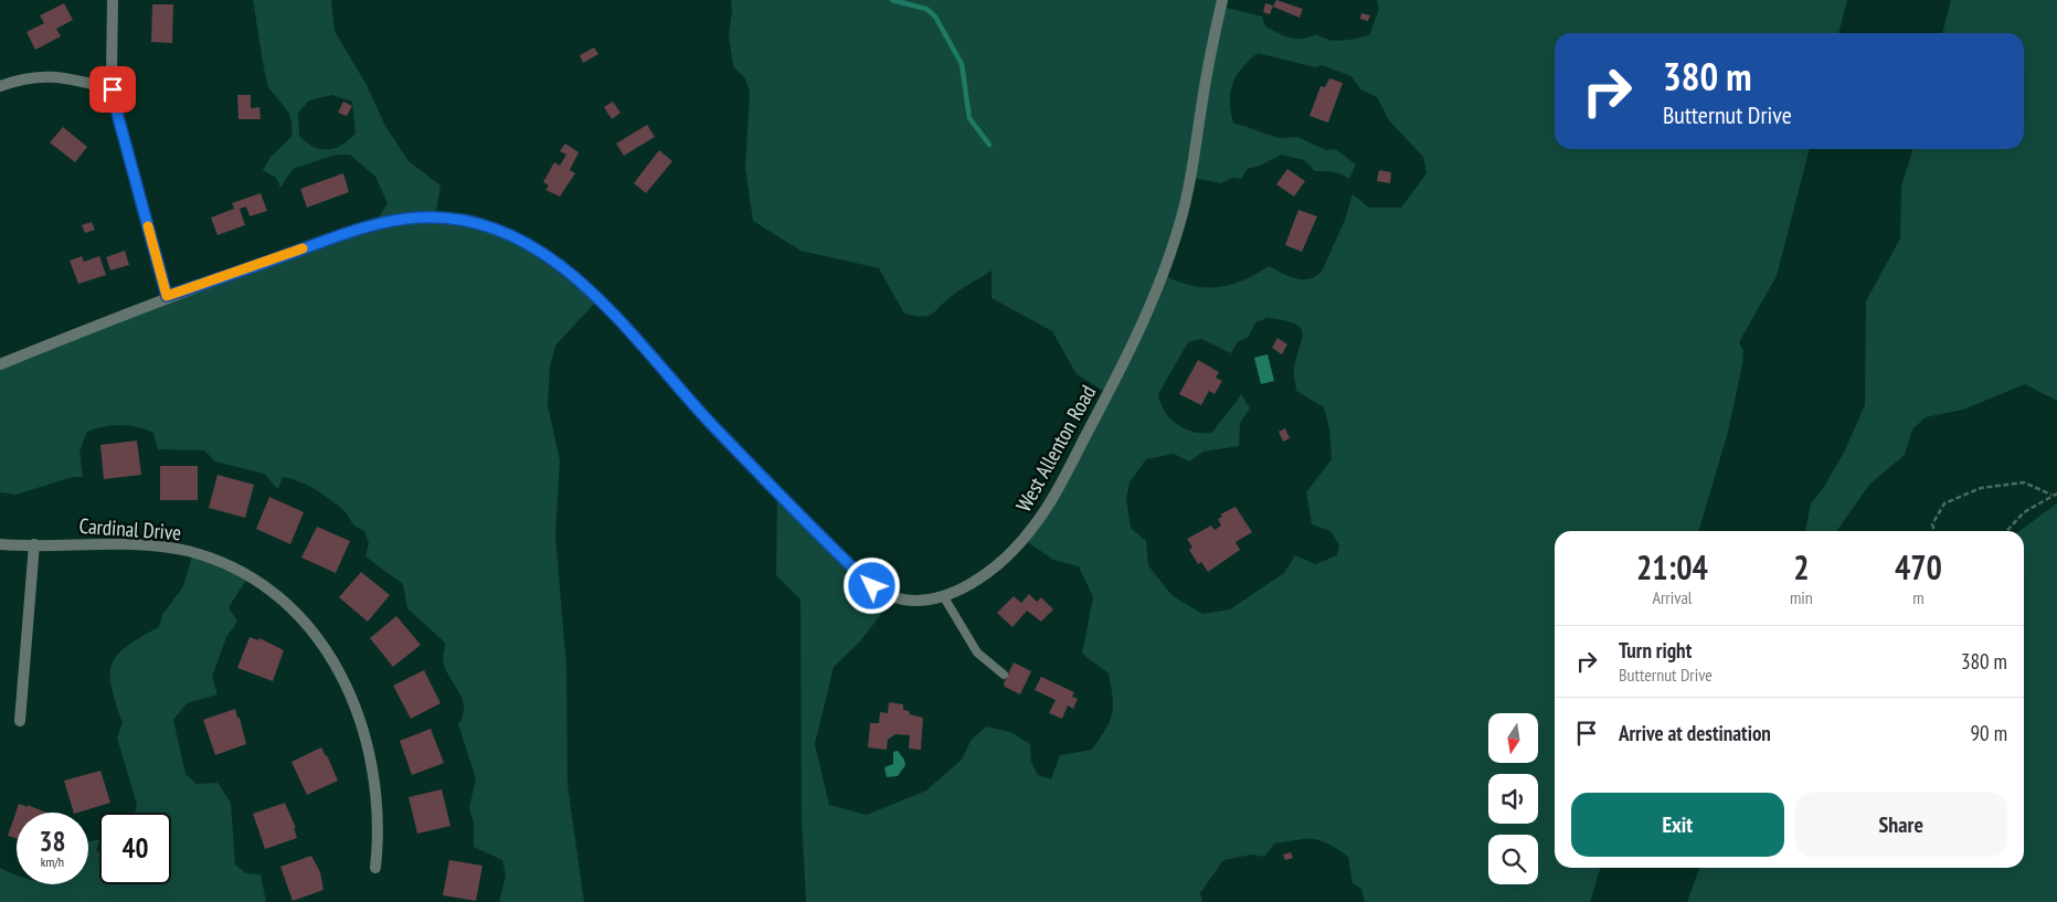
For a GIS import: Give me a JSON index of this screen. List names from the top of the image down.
{
  "streets": {
    "street": ["West Allenton Road", "Cardinal Drive"]
  },
  "north": "bottom",
  "page": {
    "turn": ["380 m", "Butternut Drive"],
    "eta": [
      "21:04",
      "Arrival",
      "2",
      "min",
      "470",
      "m"
    ],
    "list": [
      {
        "name": "Turn right",
        "note": "Butternut Drive",
        "value": "380 m"
      },
      {
        "name": "Arrive at destination",
        "value": "90 m"
      }
    ],
    "buttons": ["Exit", "Share"],
    "speed": "38 km/h",
    "limit": "40"
  }
}
